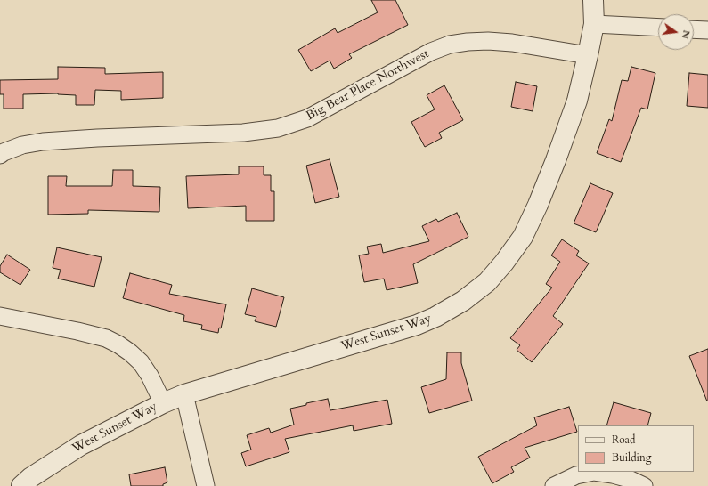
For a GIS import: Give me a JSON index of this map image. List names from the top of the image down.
{
  "streets": {
    "street": ["Big Bear Place Northwest", "West Sunset Way"]
  },
  "crossings": [
    ["Big Bear Place Northwest", "West Sunset Way"]
  ],
  "legend": ["Road", "Building"],
  "north": "right"
}
